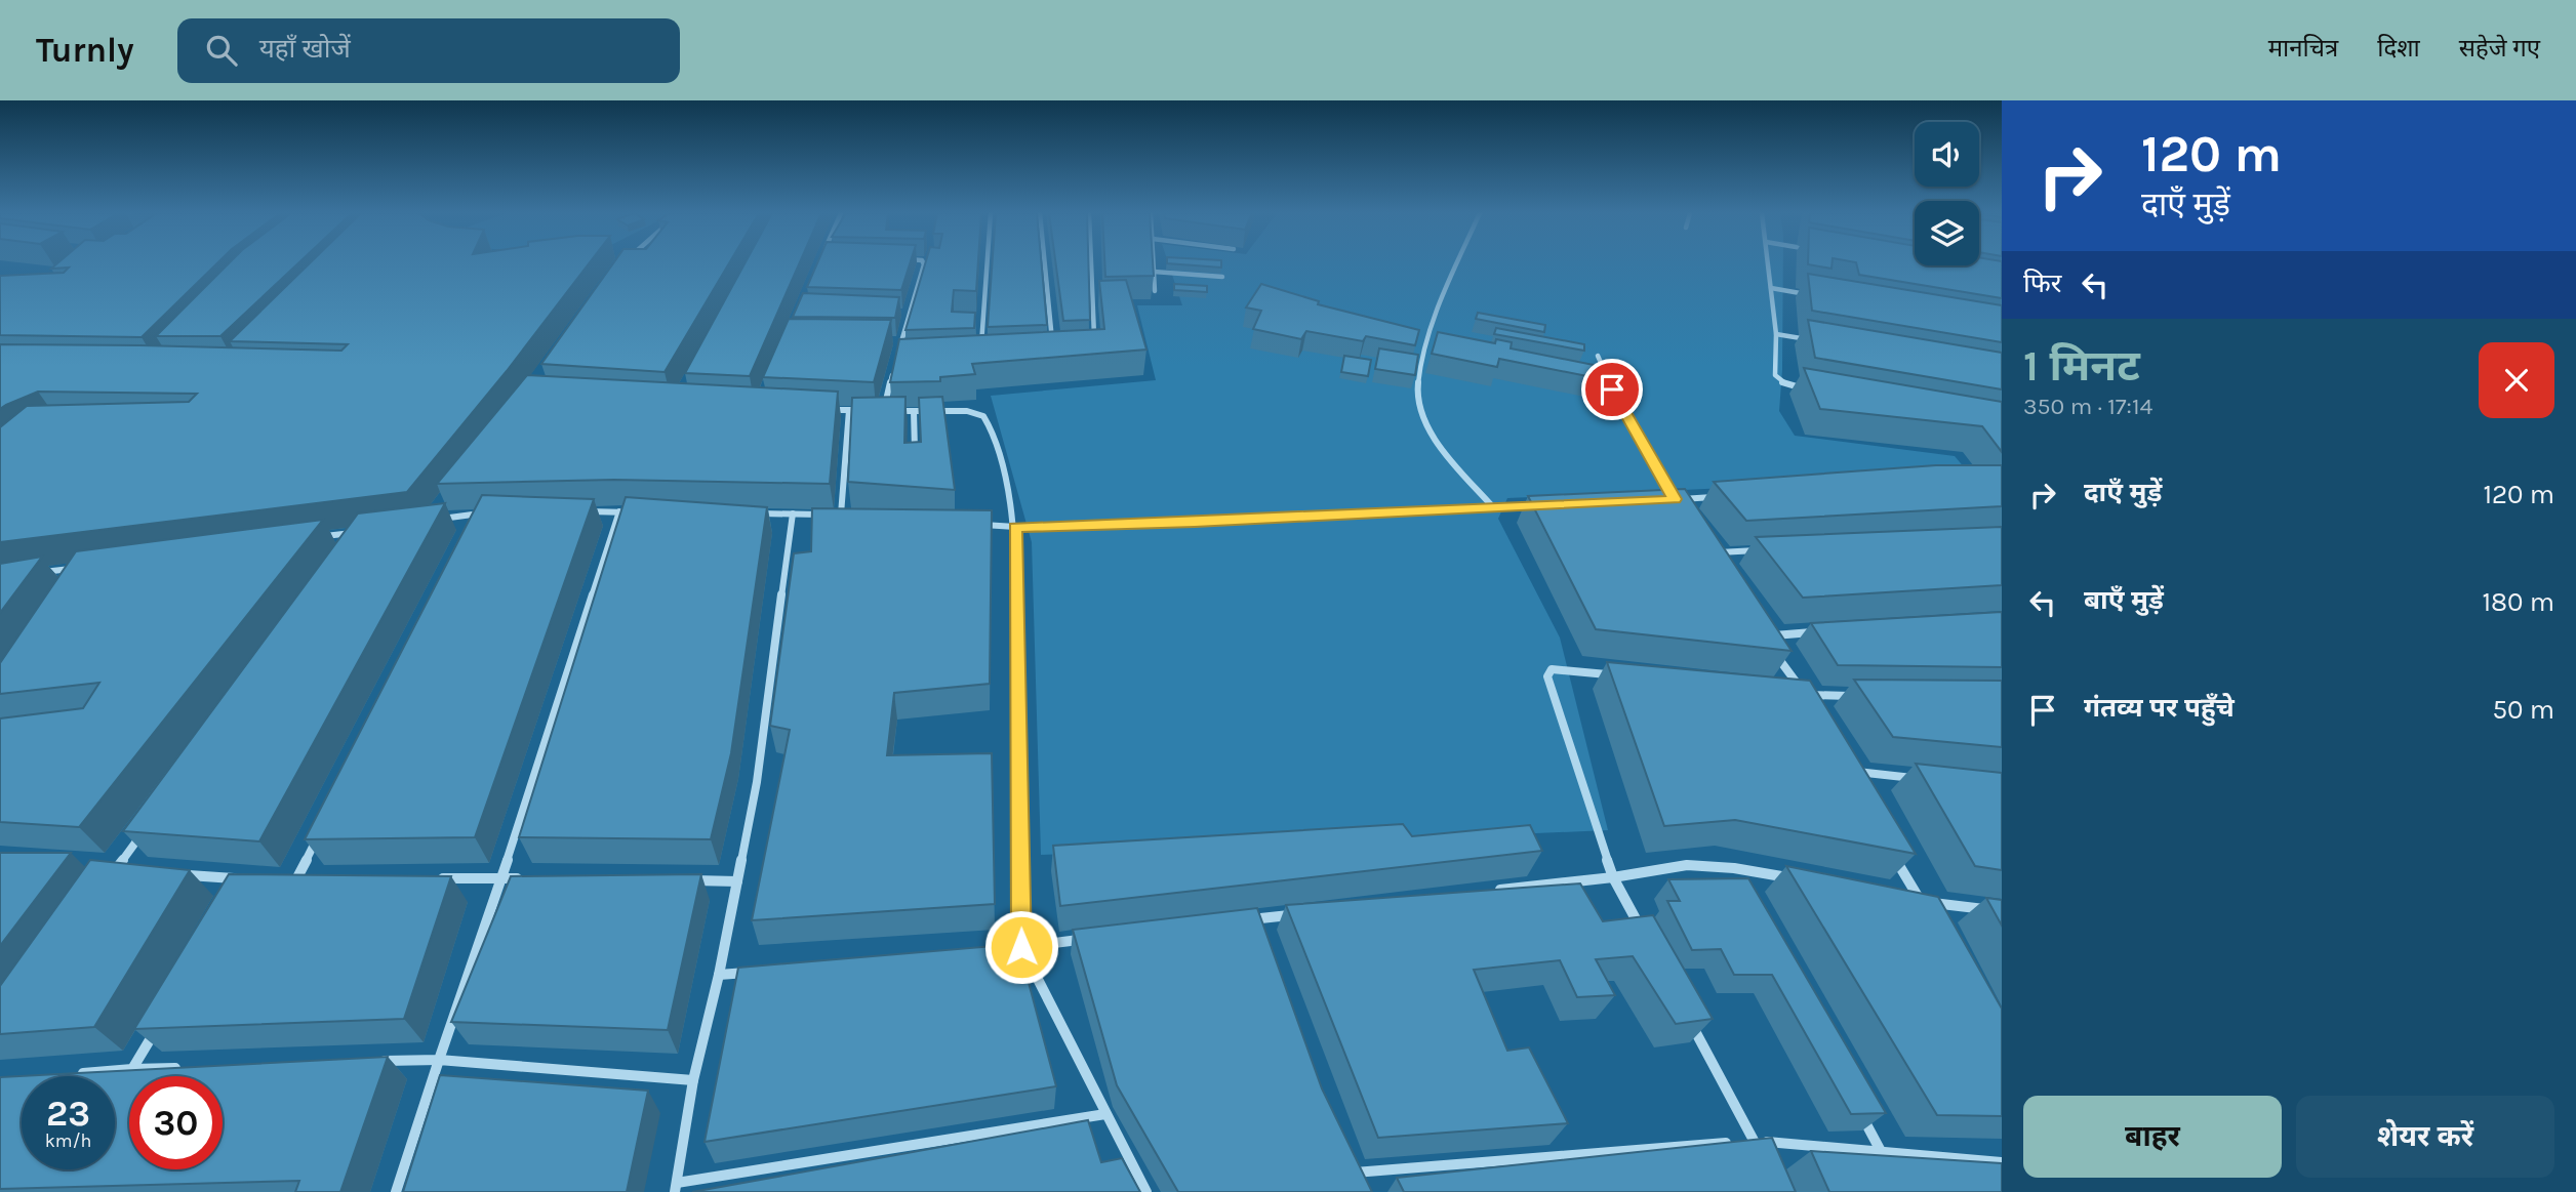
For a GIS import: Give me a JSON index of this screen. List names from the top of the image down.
{
  "page": {
    "header": "Turnly",
    "search": "यहाँ खोजें",
    "nav": ["मानचित्र", "दिशा", "सहेजे गए"],
    "turn": ["120 m", "दाएँ मुड़ें"],
    "then": "फिर",
    "heading": ["1 मिनट", "350 m · 17:14"],
    "list": [
      {
        "name": "दाएँ मुड़ें",
        "value": "120 m"
      },
      {
        "name": "बाएँ मुड़ें",
        "value": "180 m"
      },
      {
        "name": "गंतव्य पर पहुँचे",
        "value": "50 m"
      }
    ],
    "speed": "23 km/h",
    "limit": "30",
    "buttons": ["बाहर", "शेयर करें"]
  }
}
